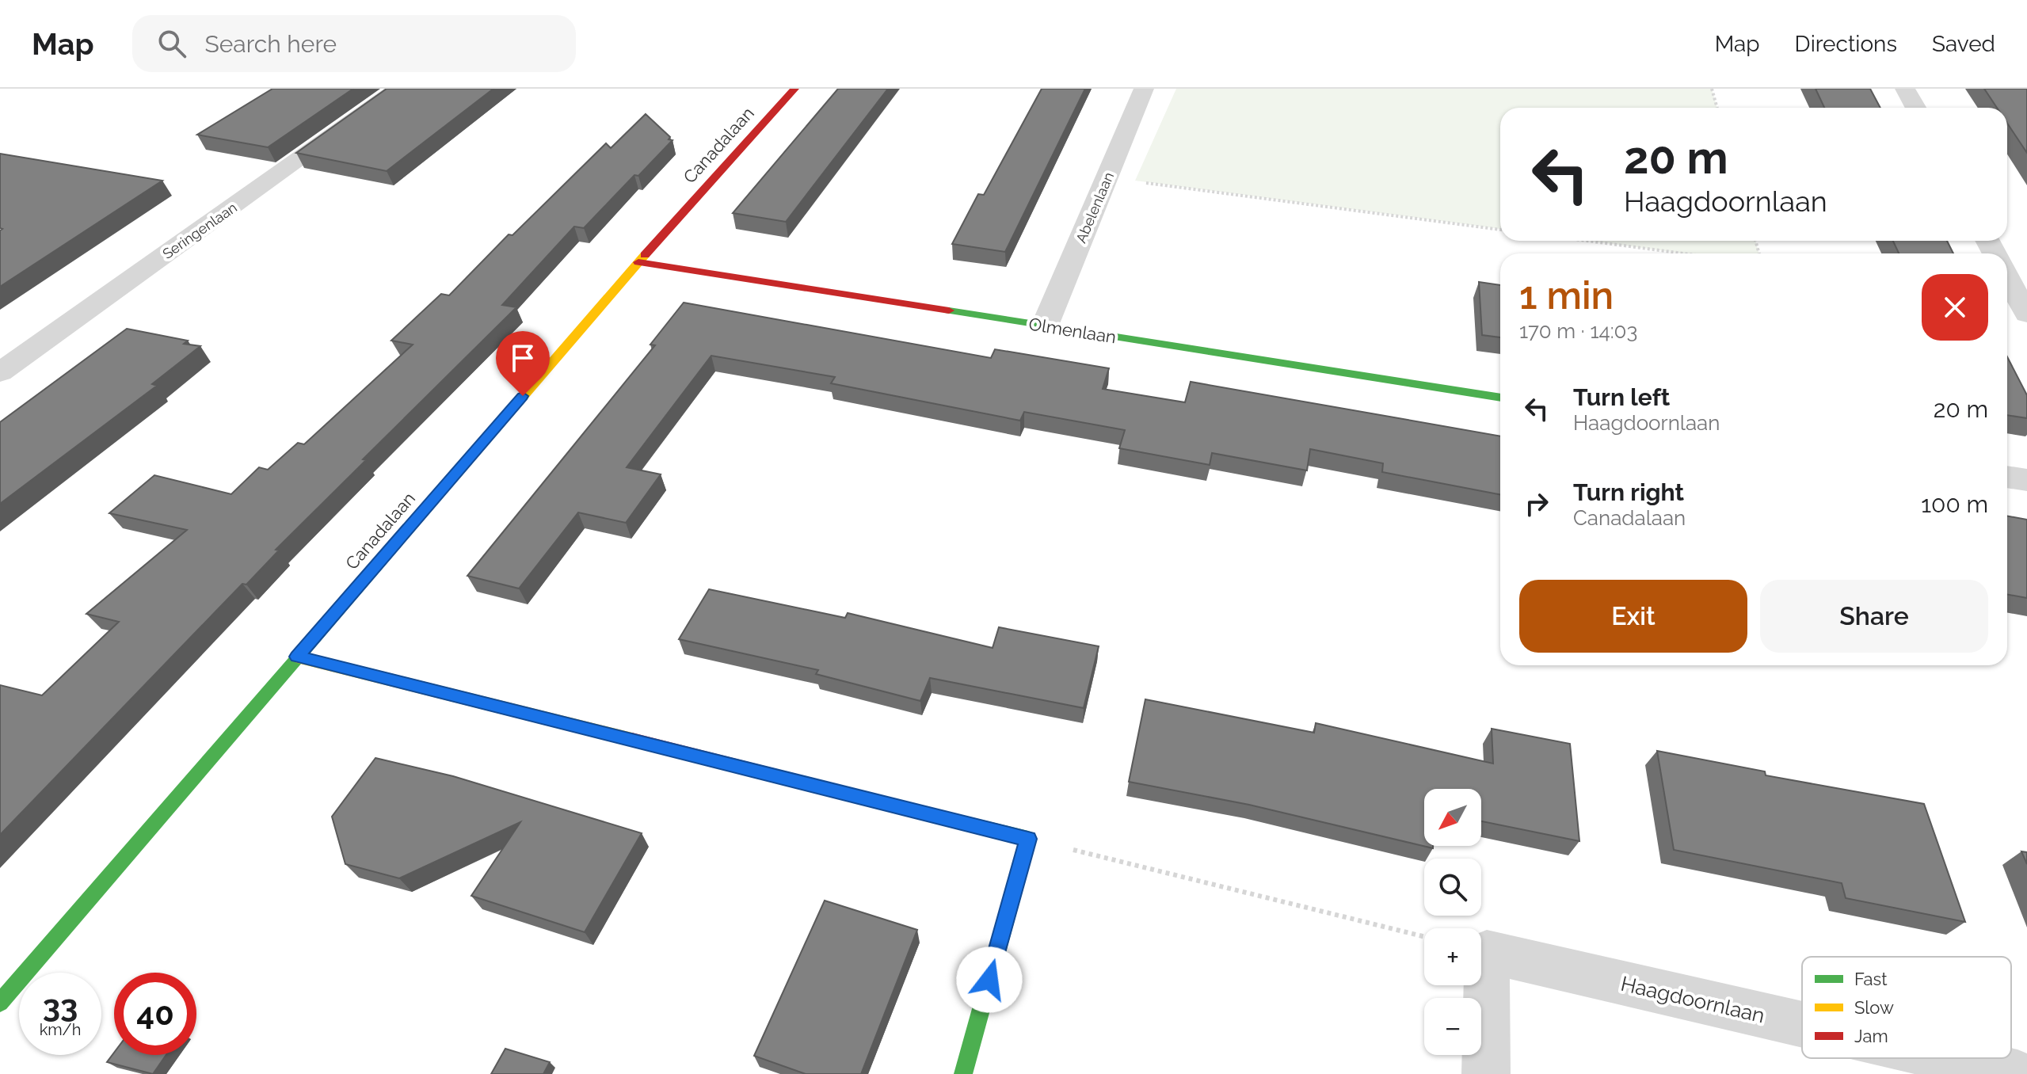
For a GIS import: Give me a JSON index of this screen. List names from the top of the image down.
{
  "streets": {
    "street": [
      "Canadalaan",
      "Abelenlaan",
      "Seringenlaan",
      "Olmenlaan",
      "Haagdoornlaan"
    ]
  },
  "crossings": [
    ["Canadalaan", "Olmenlaan"],
    ["Abelenlaan", "Olmenlaan"]
  ],
  "legend": ["Fast", "Slow", "Jam"],
  "north": "bottom left",
  "page": {
    "header": "Map",
    "search": "Search here",
    "nav": ["Map", "Directions", "Saved"],
    "turn": ["20 m", "Haagdoornlaan"],
    "heading": ["1 min", "170 m · 14:03"],
    "list": [
      {
        "name": "Turn left",
        "note": "Haagdoornlaan",
        "value": "20 m"
      },
      {
        "name": "Turn right",
        "note": "Canadalaan",
        "value": "100 m"
      }
    ],
    "buttons": ["Exit", "Share"],
    "map_buttons": ["+", "−"],
    "speed": "33 km/h",
    "limit": "40"
  }
}
